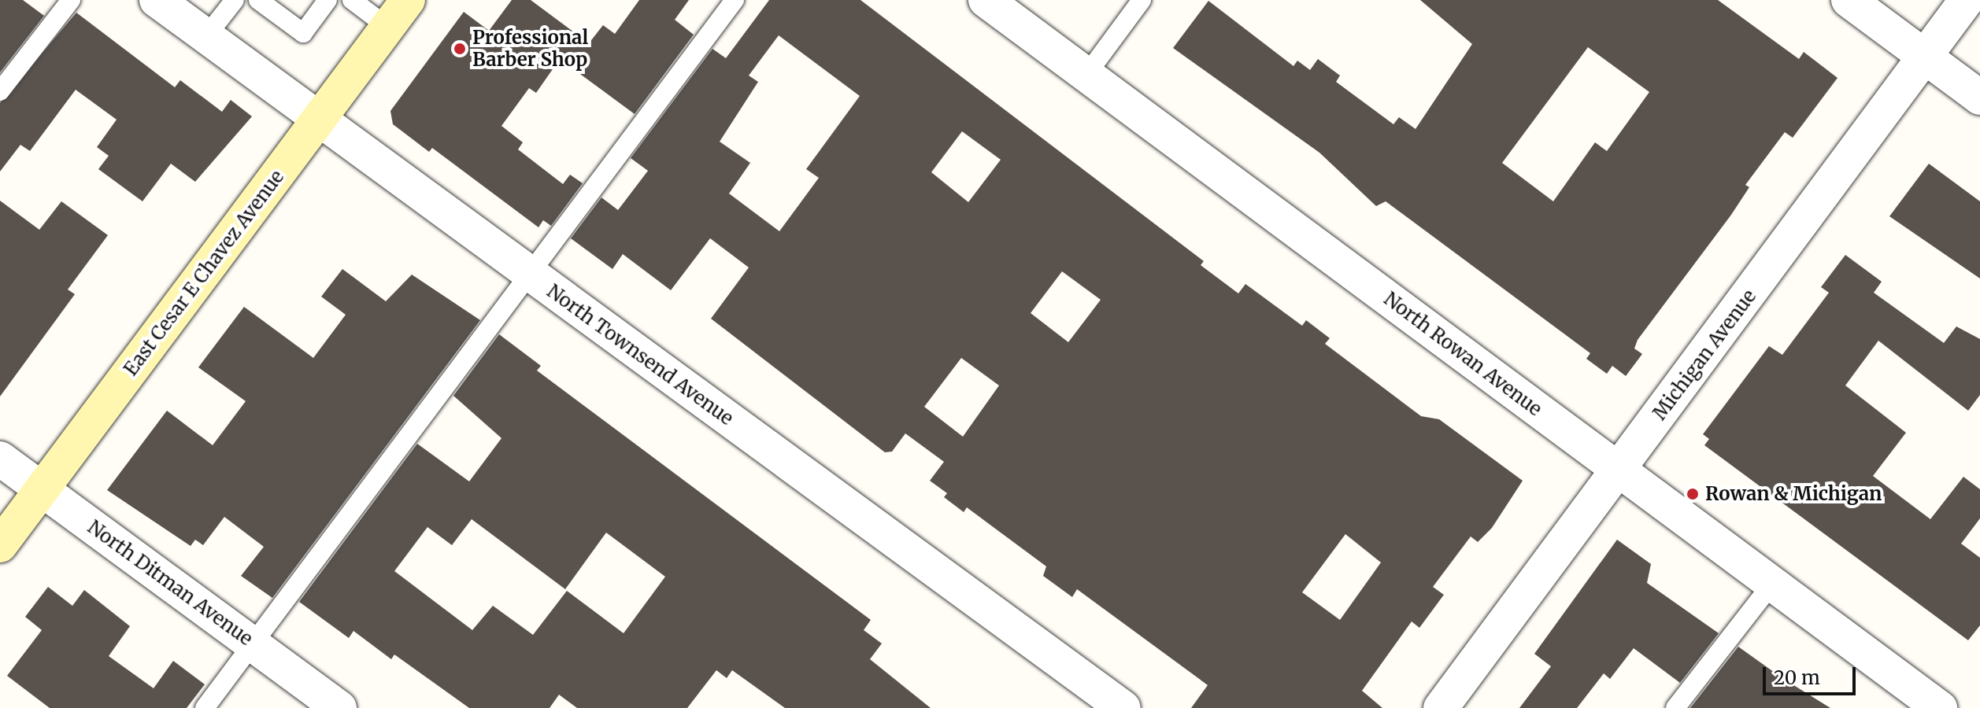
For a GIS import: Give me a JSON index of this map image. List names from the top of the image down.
{
  "streets": {
    "main road": ["East Cesar E Chavez Avenue"],
    "street": [
      "North Rowan Avenue",
      "North Townsend Avenue",
      "Michigan Avenue",
      "North Ditman Avenue"
    ]
  },
  "crossings": [
    ["East Cesar E Chavez Avenue", "North Townsend Avenue"],
    ["East Cesar E Chavez Avenue", "North Ditman Avenue"],
    ["North Rowan Avenue", "Michigan Avenue"]
  ],
  "places": ["Professional Barber Shop", "Rowan & Michigan"],
  "scale_bar": "20 m"
}
